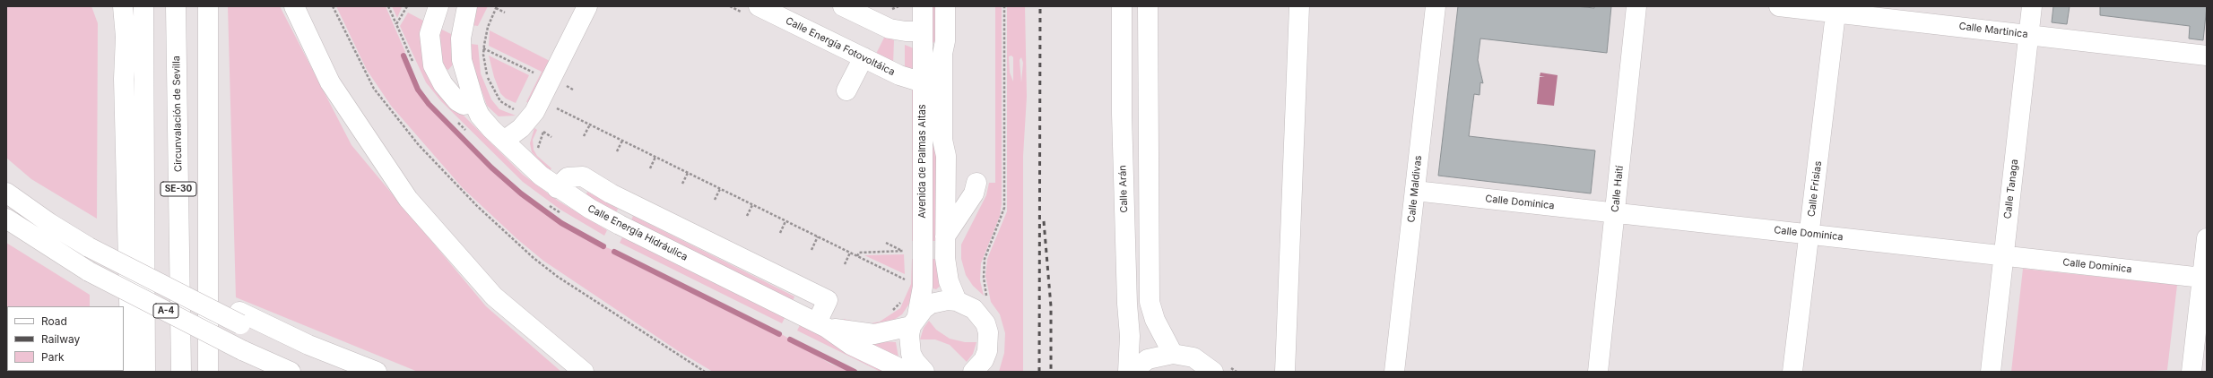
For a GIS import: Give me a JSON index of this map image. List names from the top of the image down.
{
  "streets": {
    "main road": [
      "Calle Martinica",
      "Calle Energía Fotovoltáica",
      "Circunvalación de Sevilla",
      "Avenida de Palmas Altas",
      "SE-30",
      "Calle Arán",
      "Calle Maldivas",
      "Calle Haití",
      "Calle Frisias",
      "Calle Tanaga",
      "Calle Dominica",
      "Calle Energía Hidráulica",
      "A-4"
    ]
  },
  "crossings": [
    ["Calle Martinica", "Calle Frisias"],
    ["Calle Martinica", "Calle Tanaga"],
    ["Calle Energía Fotovoltáica", "Avenida de Palmas Altas"],
    ["Avenida de Palmas Altas", "Calle Energía Hidráulica"],
    ["Calle Maldivas", "Calle Dominica"],
    ["Calle Haití", "Calle Dominica"],
    ["Calle Frisias", "Calle Dominica"],
    ["Calle Tanaga", "Calle Dominica"]
  ],
  "legend": ["Road", "Railway", "Park"]
}
